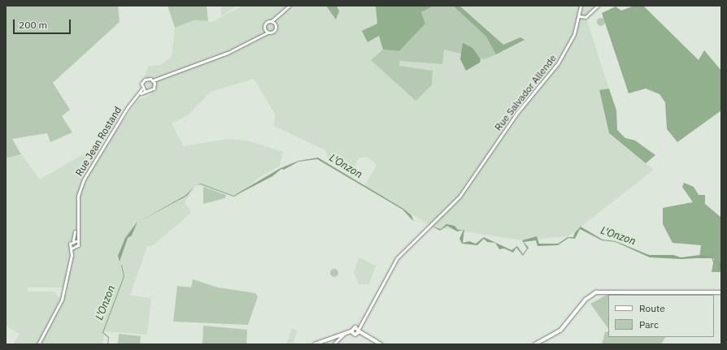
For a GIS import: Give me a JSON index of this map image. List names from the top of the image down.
{
  "streets": {
    "main road": ["Rue Salvador Allende", "Rue Jean Rostand"]
  },
  "water": ["L'Onzon"],
  "legend": ["Route", "Parc"],
  "scale_bar": "200 m"
}
